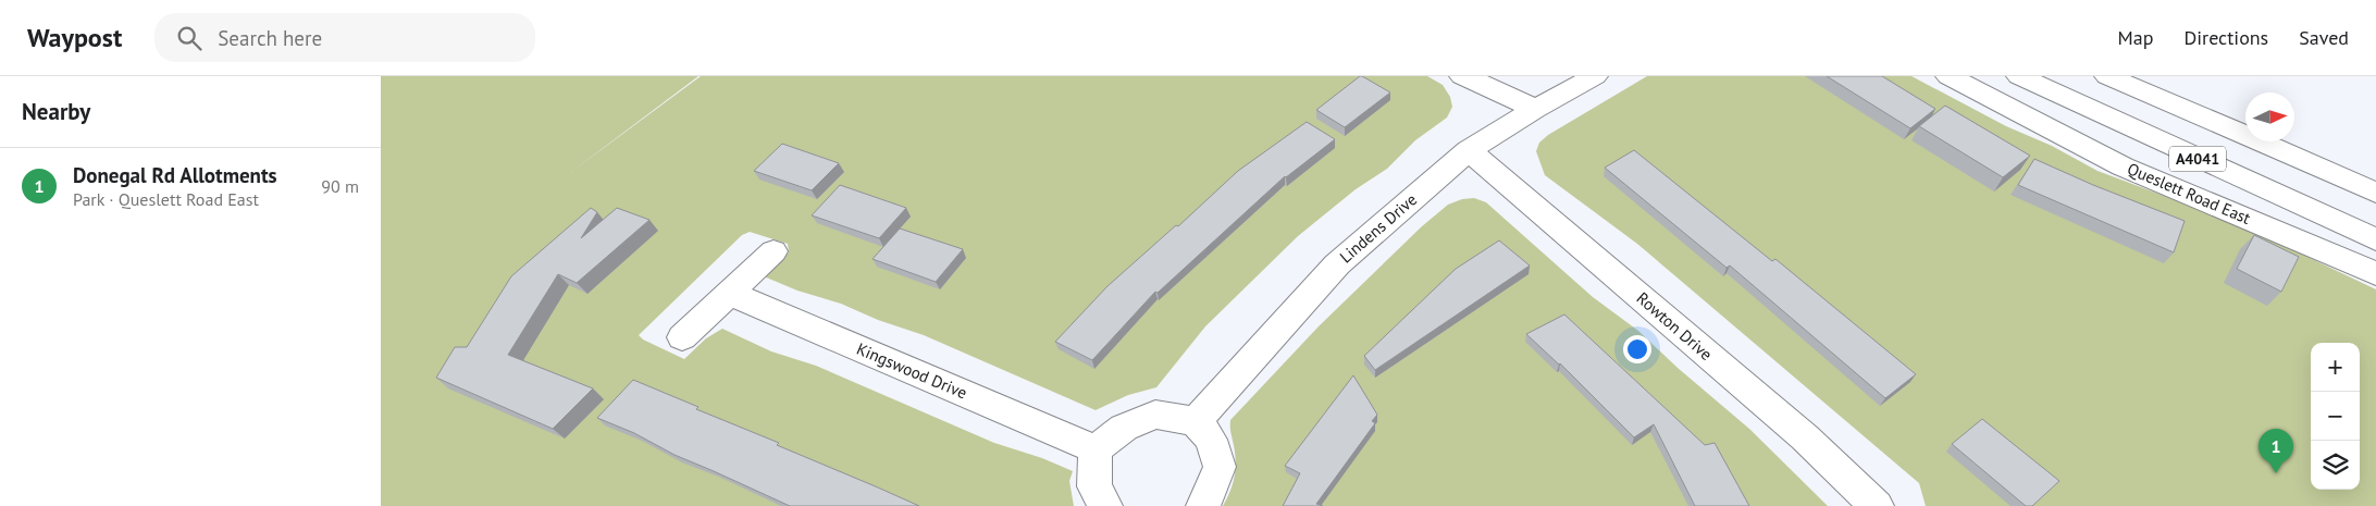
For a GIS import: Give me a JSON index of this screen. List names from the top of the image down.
{
  "streets": {
    "main road": [
      "A4041",
      "Queslett Road East",
      "Lindens Drive",
      "Rowton Drive",
      "Kingswood Drive"
    ]
  },
  "crossings": [
    ["Lindens Drive", "Rowton Drive"]
  ],
  "north": "right",
  "page": {
    "header": "Waypost",
    "search": "Search here",
    "nav": ["Map", "Directions", "Saved"],
    "heading": "Nearby",
    "list": [
      {
        "mark": "1",
        "name": "Donegal Rd Allotments",
        "note": "Park · Queslett Road East",
        "value": "90 m"
      }
    ],
    "map_buttons": ["+", "−"],
    "pins": "1"
  }
}
